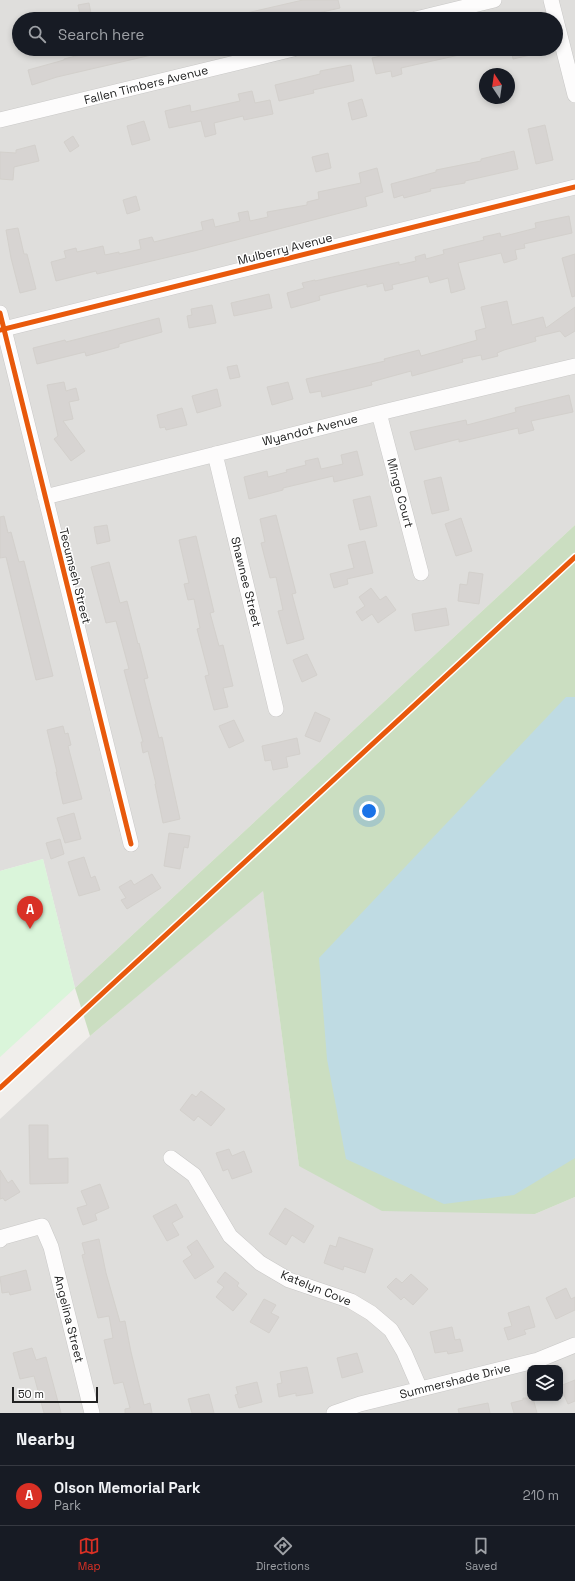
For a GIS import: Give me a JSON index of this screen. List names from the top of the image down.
{
  "streets": {
    "street": [
      "Fallen Timbers Avenue",
      "Mulberry Avenue",
      "Wyandot Avenue",
      "Mingo Court",
      "Tecumseh Street",
      "Shawnee Street",
      "Katelyn Cove",
      "Angelina Street",
      "Summershade Drive"
    ]
  },
  "crossings": [
    ["Mulberry Avenue", "Tecumseh Street"],
    ["Wyandot Avenue", "Mingo Court"],
    ["Wyandot Avenue", "Tecumseh Street"],
    ["Wyandot Avenue", "Shawnee Street"],
    ["Katelyn Cove", "Summershade Drive"]
  ],
  "scale_bar": "50 m",
  "north": "top",
  "page": {
    "search": "Search here",
    "pins": "A",
    "scale": "50 m",
    "heading": "Nearby",
    "list": [
      {
        "mark": "A",
        "name": "Olson Memorial Park",
        "note": "Park",
        "value": "210 m"
      }
    ],
    "nav": ["Map", "Directions", "Saved"]
  }
}
